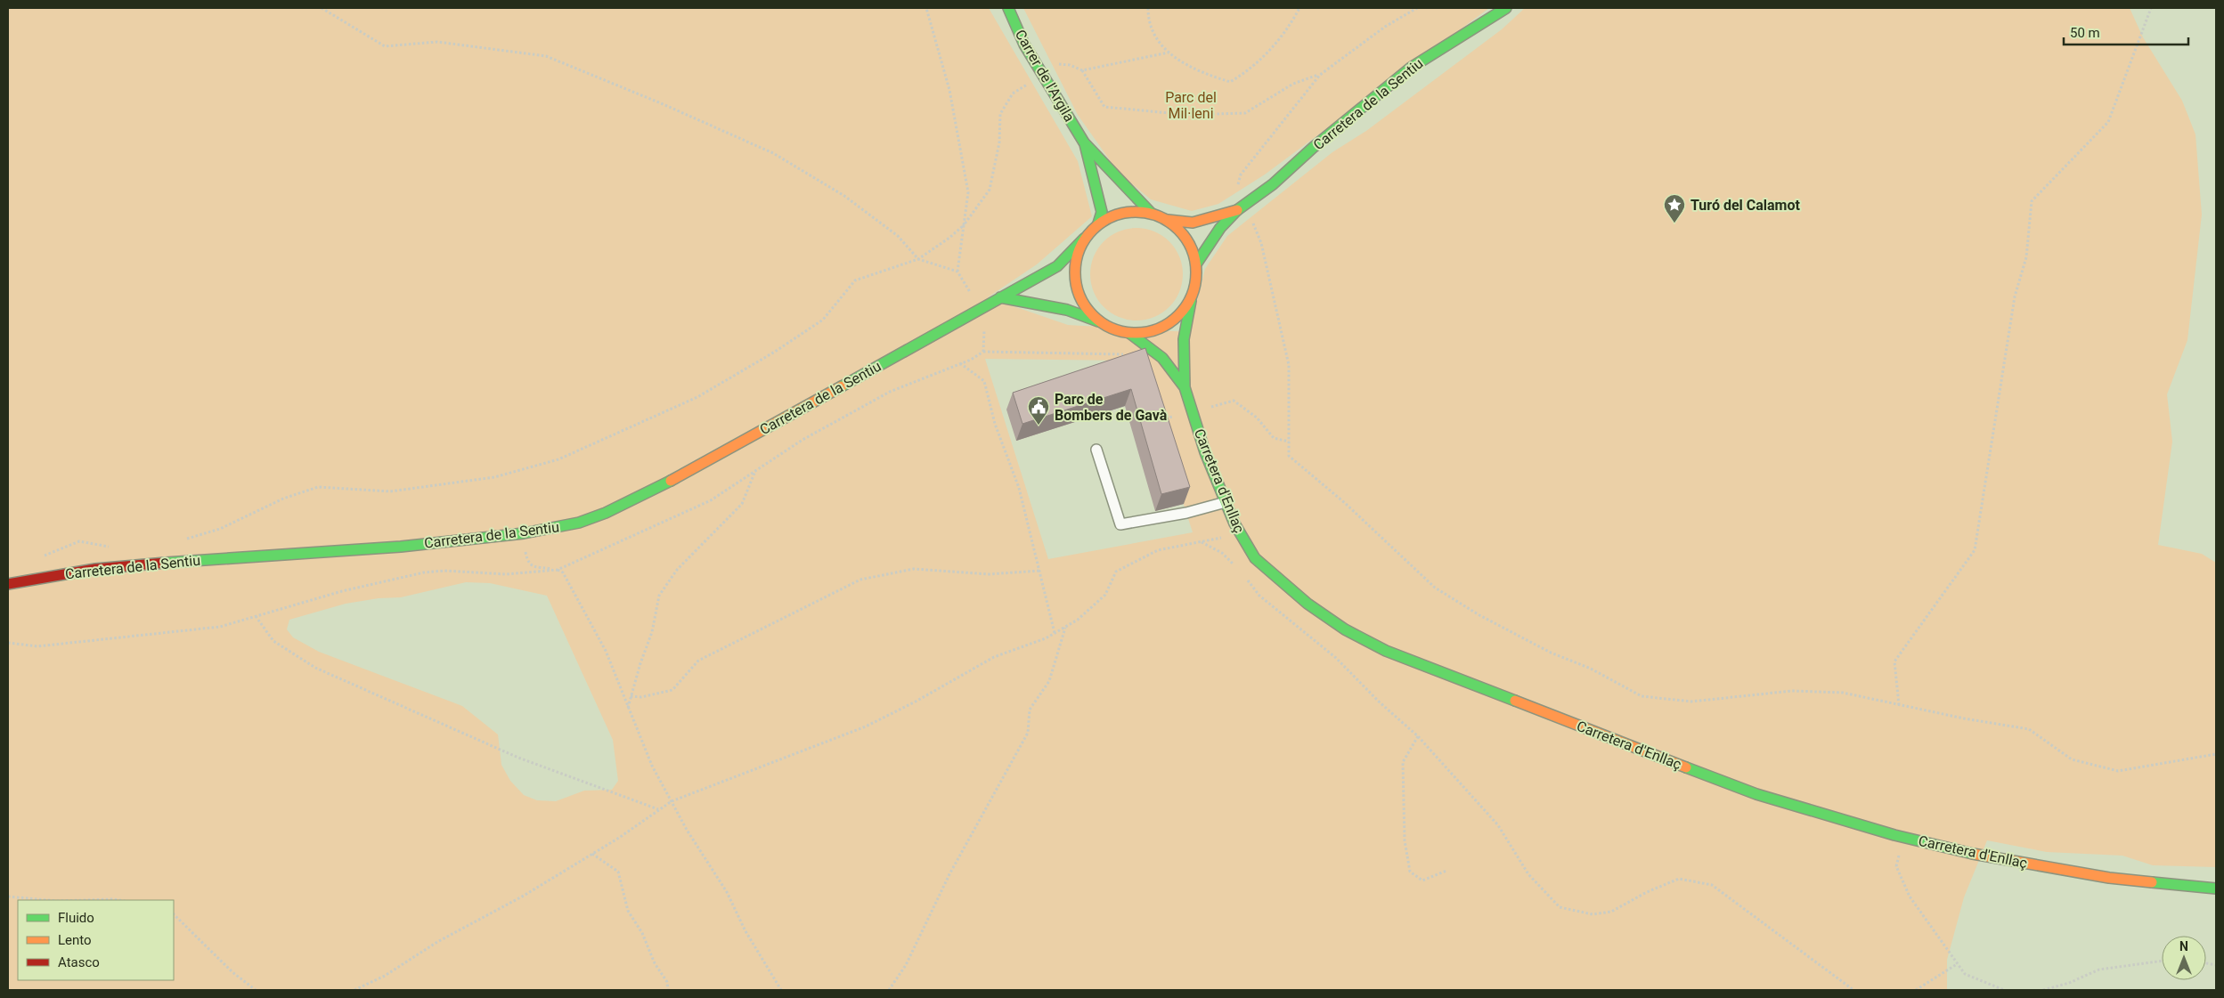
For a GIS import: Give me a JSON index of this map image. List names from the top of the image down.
{
  "streets": {
    "street": ["Carrer de l'Argila", "Carretera de la Sentiu", "Carretera d'Enllaç"]
  },
  "crossings": [
    ["Carrer de l'Argila", "Carretera de la Sentiu"],
    ["Carrer de l'Argila", "Carretera d'Enllaç"],
    ["Carretera de la Sentiu", "Carretera d'Enllaç"]
  ],
  "parks": ["Parc del Mil·leni"],
  "places": {
    "place": ["Turó del Calamot"],
    "public building": ["Parc de Bombers de Gavà"]
  },
  "legend": ["Fluido", "Lento", "Atasco"],
  "scale_bar": "50 m",
  "north": "top"
}
